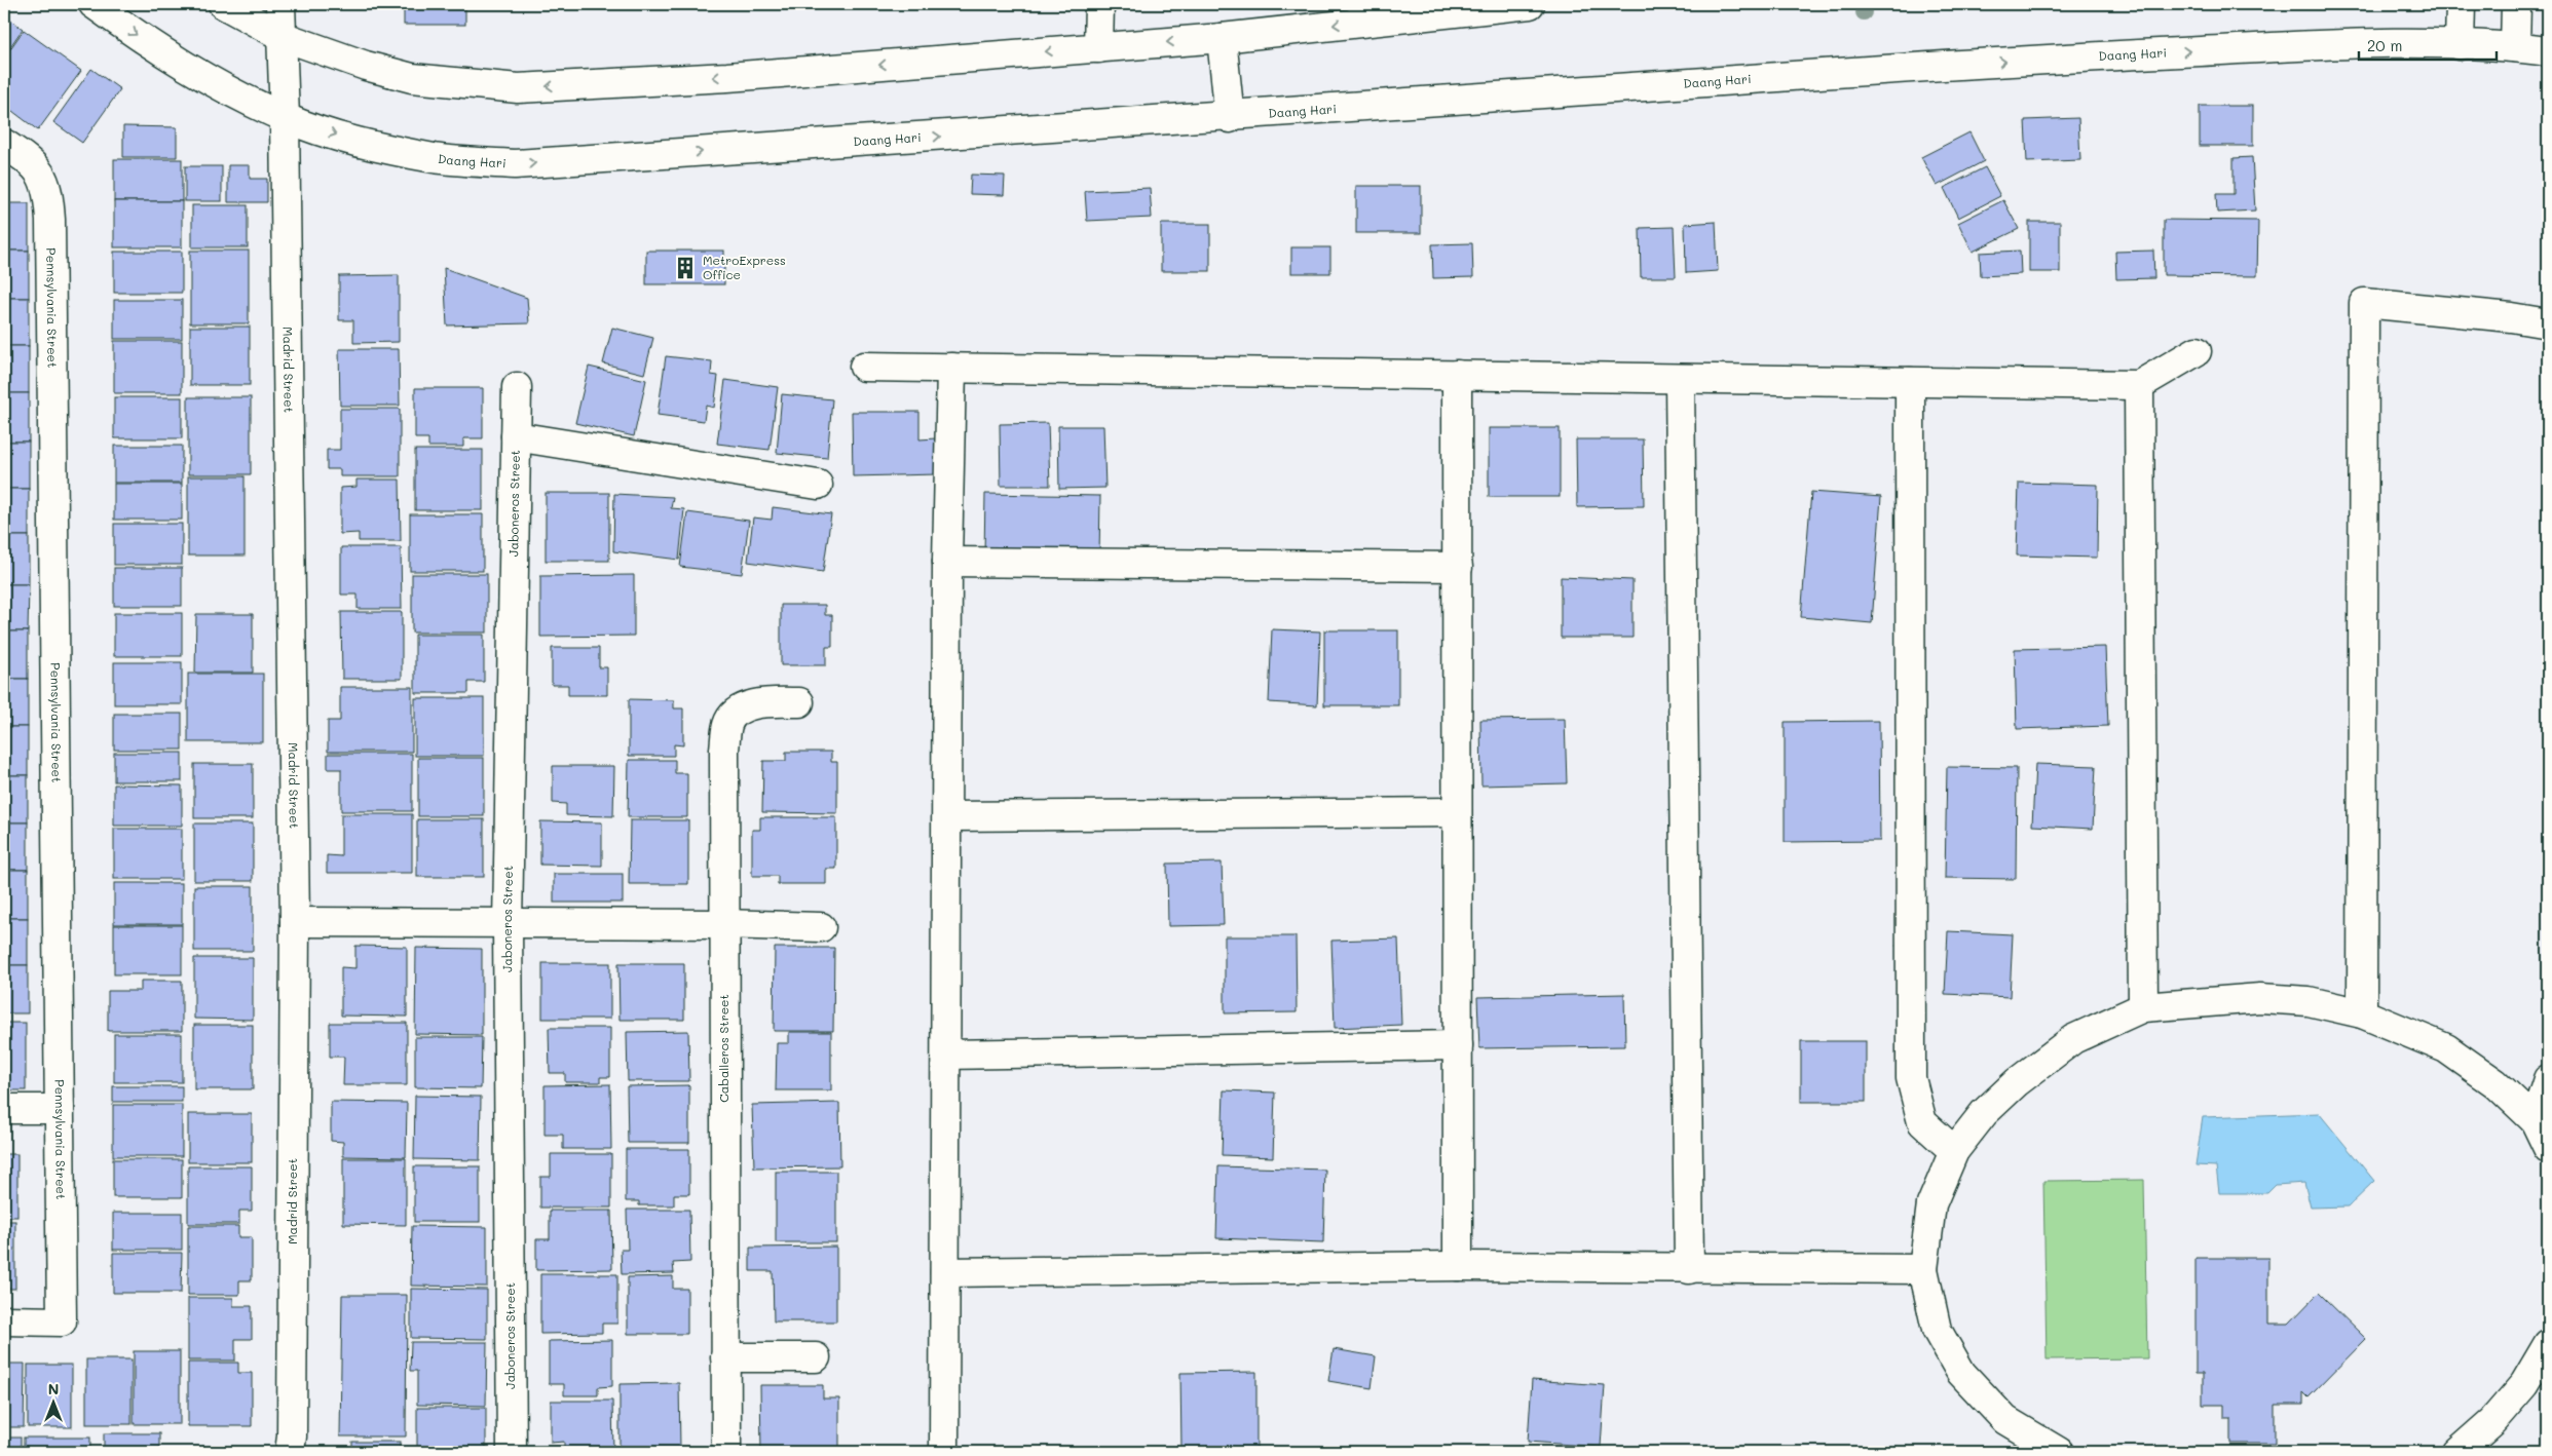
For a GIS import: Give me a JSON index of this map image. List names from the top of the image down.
{
  "streets": {
    "street": [
      "Daang Hari",
      "Pennsylvania Street",
      "Madrid Street",
      "Jaboneros Street",
      "Caballeros Street"
    ]
  },
  "crossings": [
    ["Daang Hari", "Madrid Street"]
  ],
  "places": {
    "building": ["MetroExpress Office"]
  },
  "scale_bar": "20 m",
  "north": "top"
}
